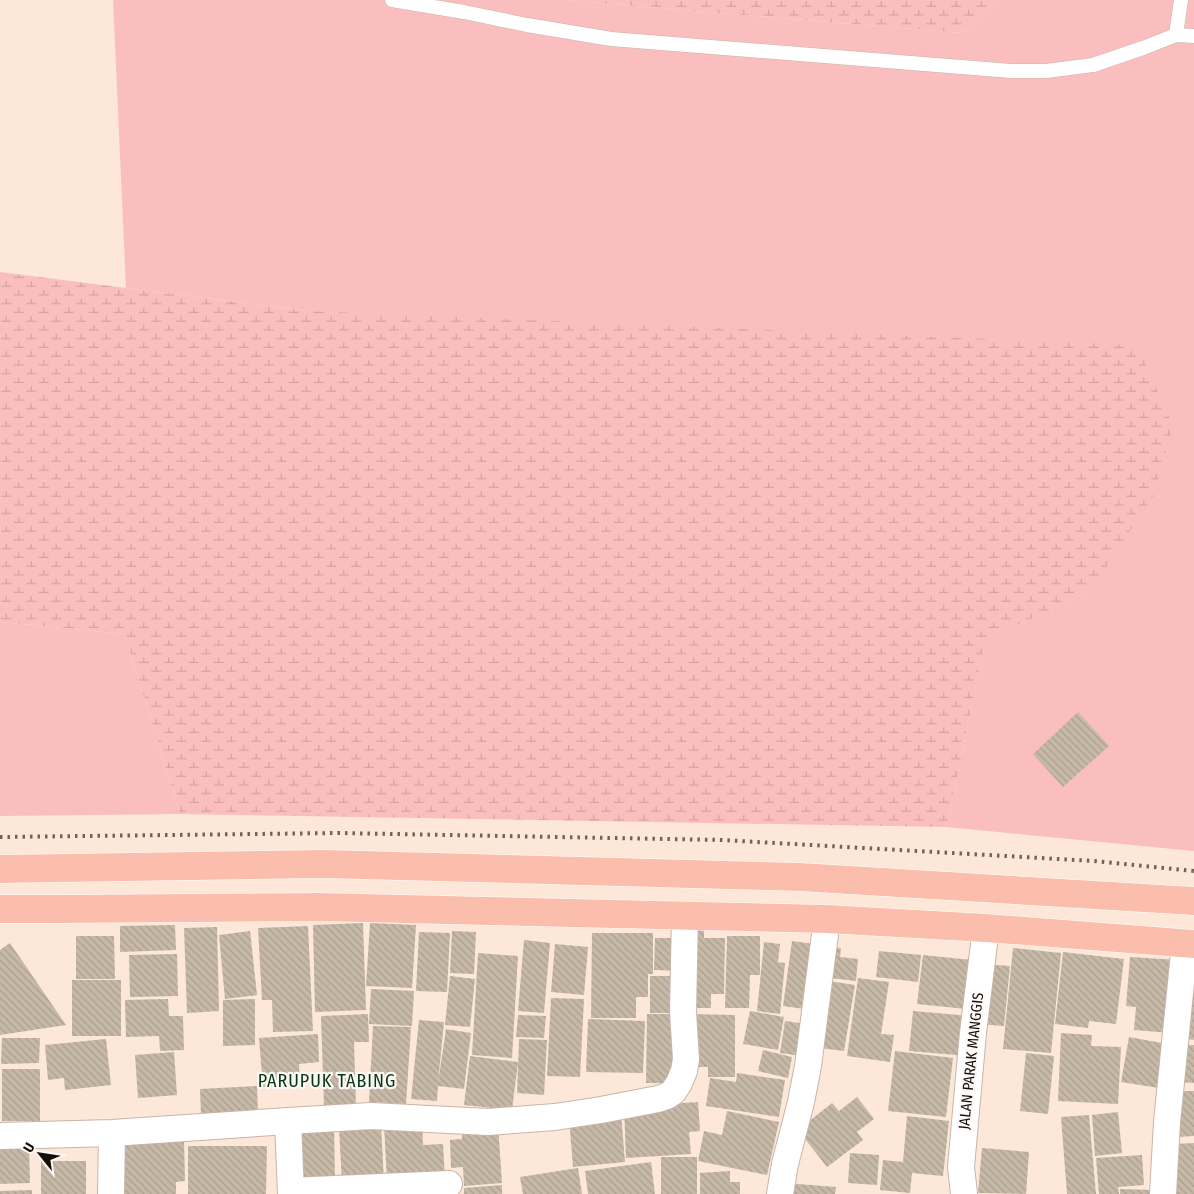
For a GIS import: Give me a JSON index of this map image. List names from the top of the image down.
{
  "streets": {
    "street": ["JALAN PARAK MANGGIS"]
  },
  "districts": ["PARUPUK TABING"],
  "north": "top left"
}
